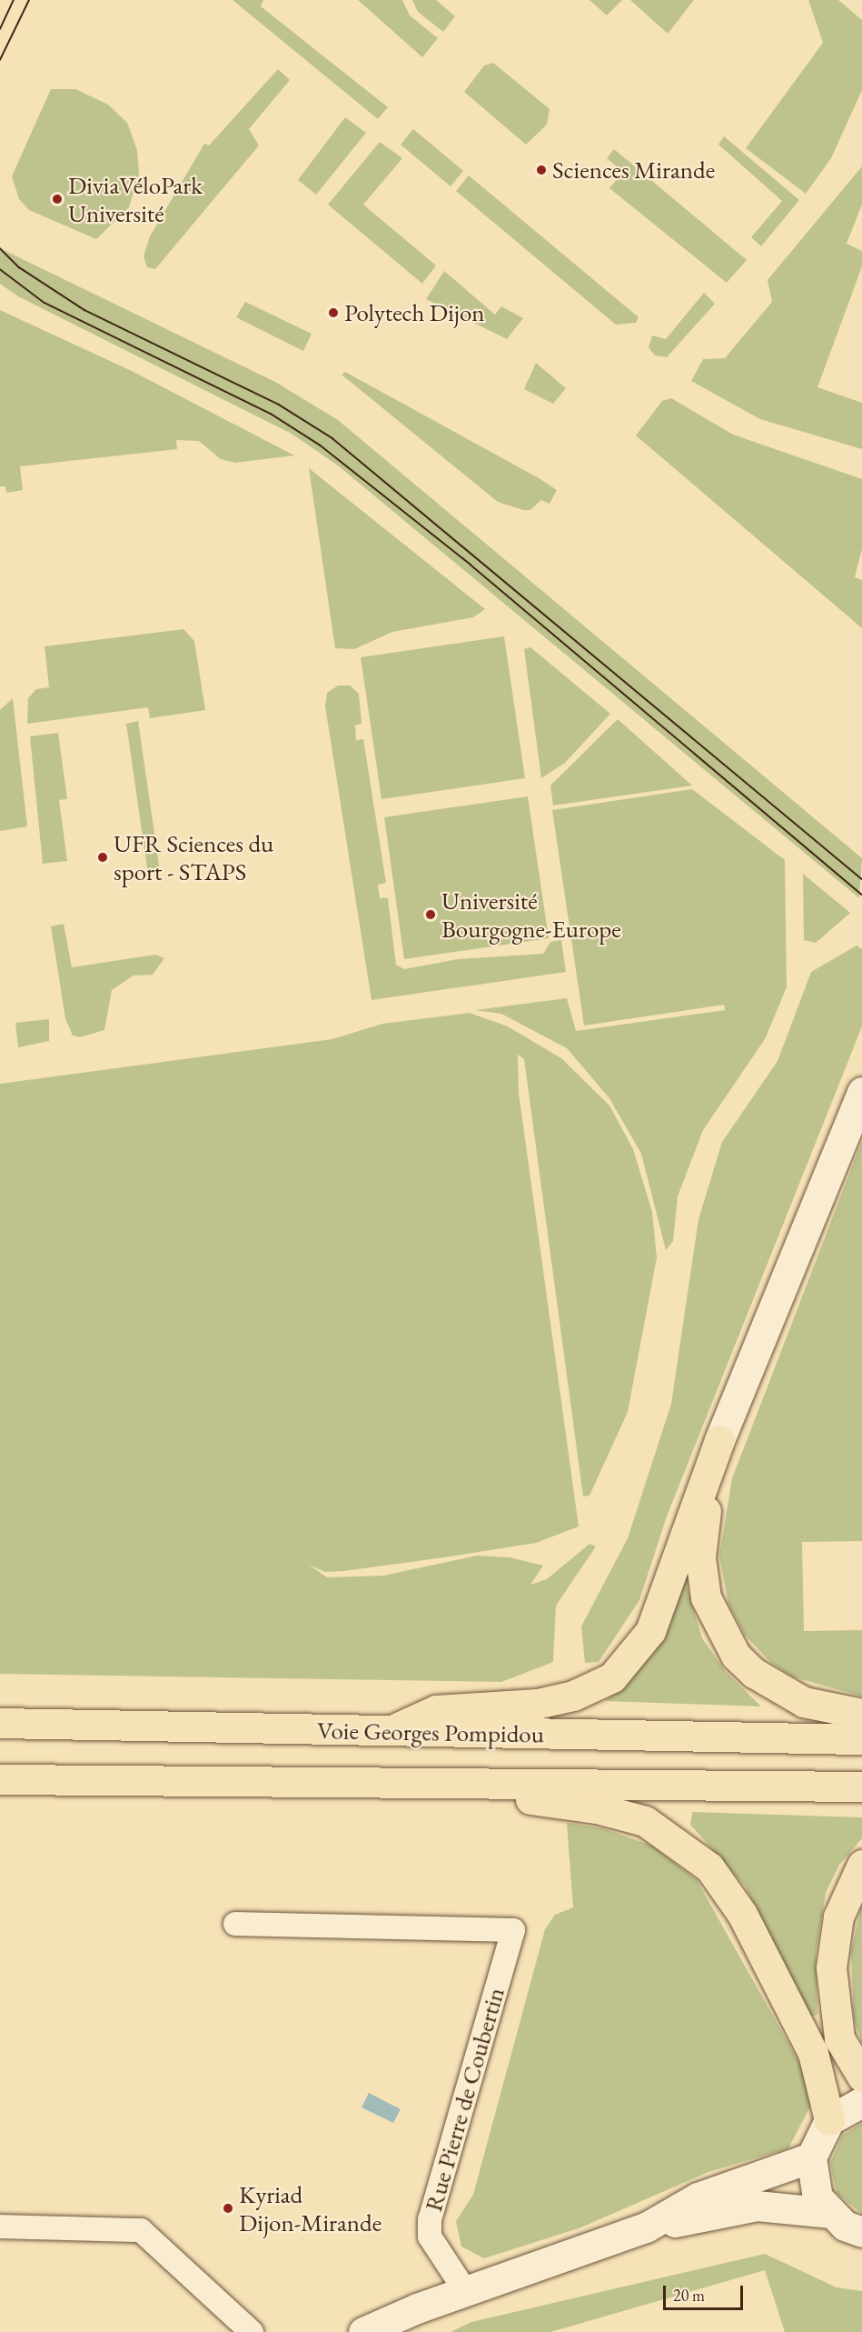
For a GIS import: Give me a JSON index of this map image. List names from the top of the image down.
{
  "streets": {
    "highway": ["Voie Georges Pompidou"],
    "street": ["Rue Pierre de Coubertin"]
  },
  "places": [
    "Sciences Mirande",
    "DiviaVéloPark Université",
    "Polytech Dijon",
    "UFR Sciences du sport - STAPS",
    "Université Bourgogne-Europe",
    "Kyriad Dijon-Mirande"
  ],
  "scale_bar": "20 m"
}
